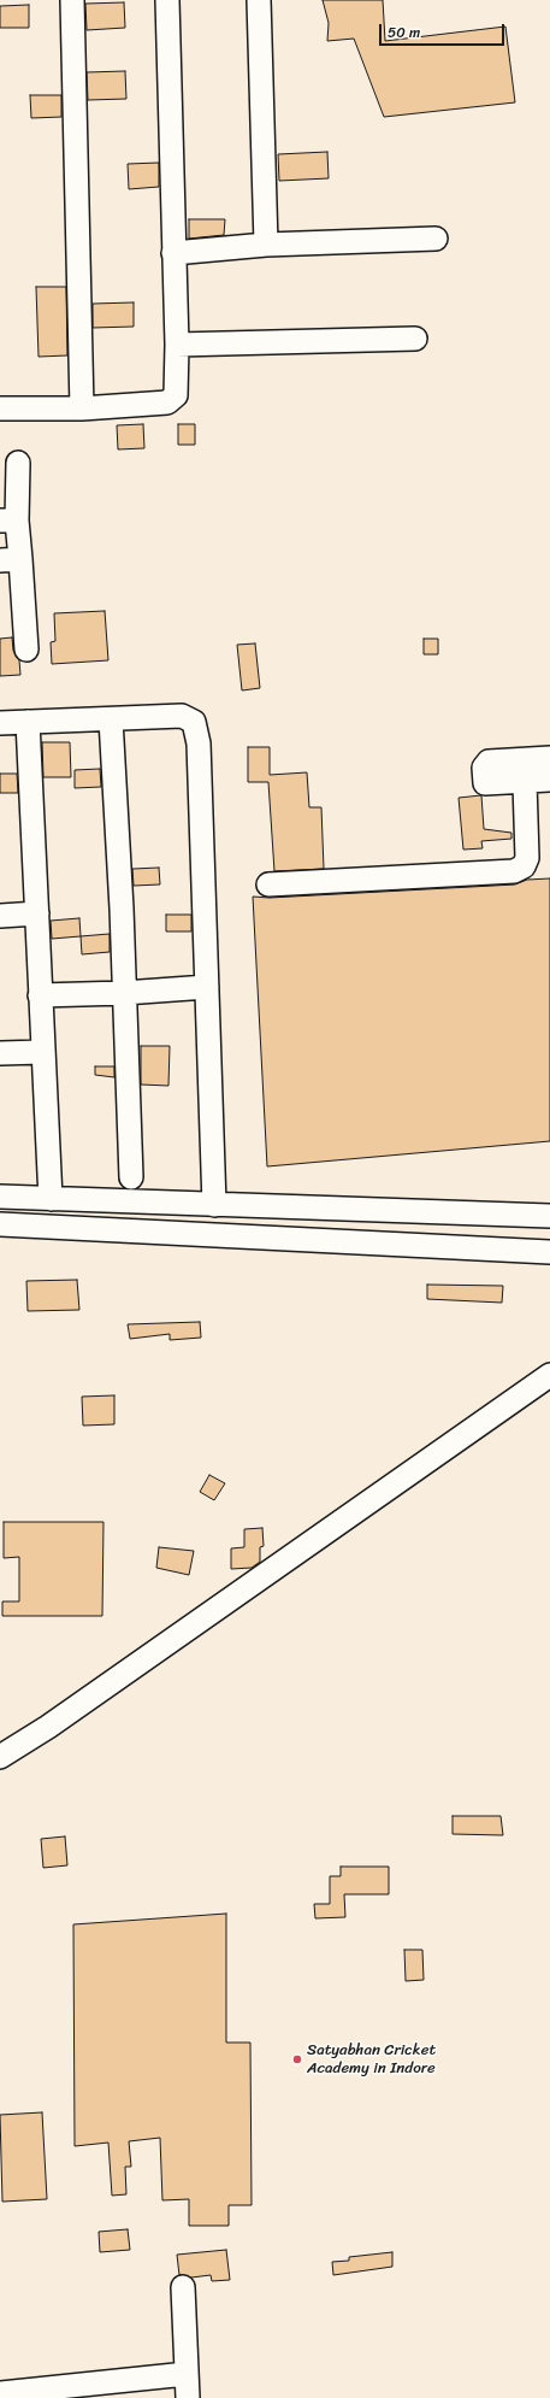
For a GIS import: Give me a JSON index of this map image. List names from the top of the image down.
{
  "places": ["Satyabhan Cricket Academy in Indore"],
  "scale_bar": "50 m"
}
